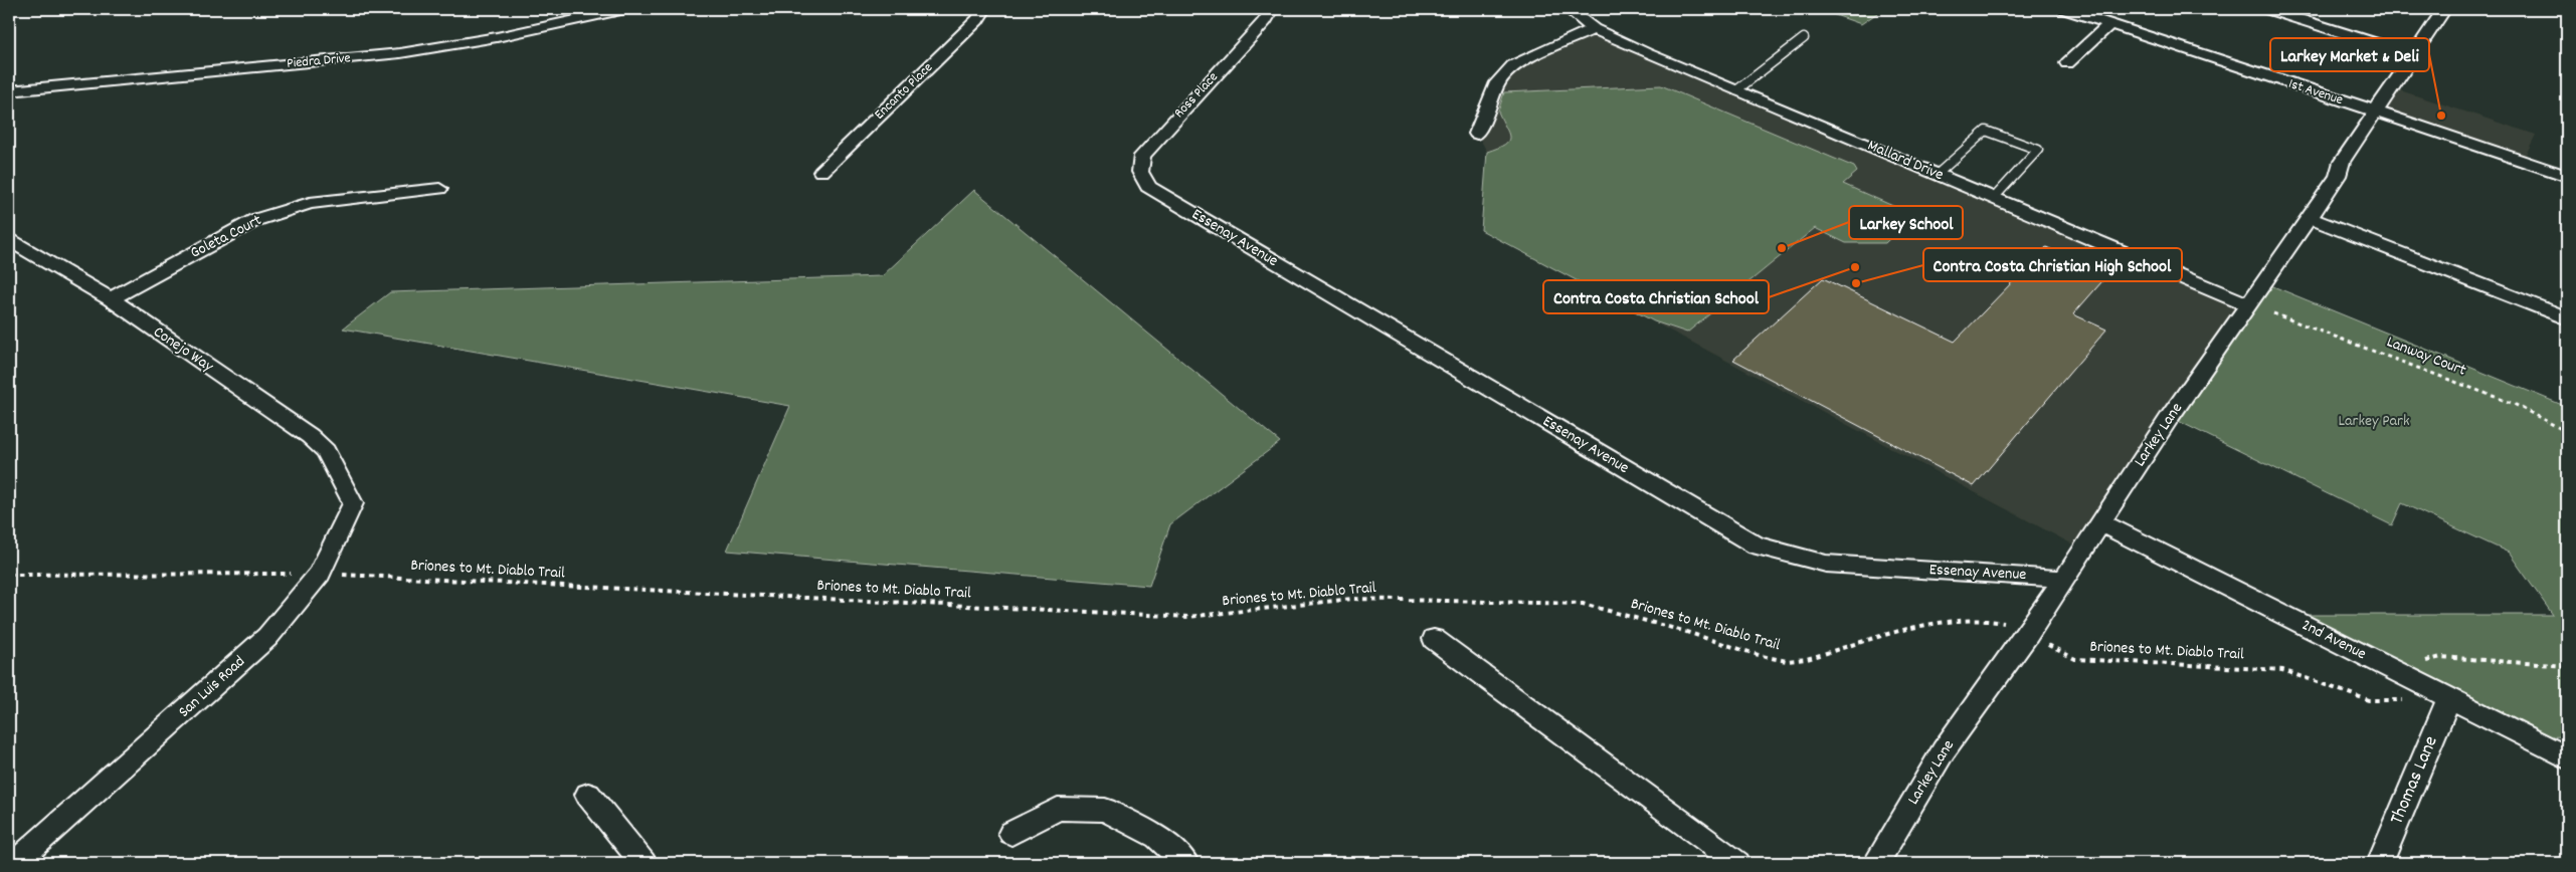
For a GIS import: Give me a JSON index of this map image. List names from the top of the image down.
{
  "streets": {
    "street": [
      "Piedra Drive",
      "Encanto Place",
      "1st Avenue",
      "Ross Place",
      "Mallard Drive",
      "Goleta Court",
      "Essenay Avenue",
      "Conejo Way",
      "Larkey Lane",
      "2nd Avenue",
      "San Luis Road",
      "Thomas Lane"
    ],
    "path": ["Lanway Court", "Briones to Mt. Diablo Trail"]
  },
  "crossings": [
    ["1st Avenue", "Larkey Lane"],
    ["Ross Place", "Essenay Avenue"],
    ["Mallard Drive", "Larkey Lane"],
    ["Goleta Court", "Conejo Way"],
    ["Essenay Avenue", "Larkey Lane"],
    ["Conejo Way", "San Luis Road"],
    ["Larkey Lane", "Briones to Mt. Diablo Trail"],
    ["Larkey Lane", "2nd Avenue"],
    ["Briones to Mt. Diablo Trail", "2nd Avenue"],
    ["Briones to Mt. Diablo Trail", "San Luis Road"],
    ["2nd Avenue", "Thomas Lane"]
  ],
  "parks": ["Larkey Park"],
  "places": [
    "Larkey Market & Deli",
    "Larkey School",
    "Contra Costa Christian School",
    "Contra Costa Christian High School"
  ]
}
